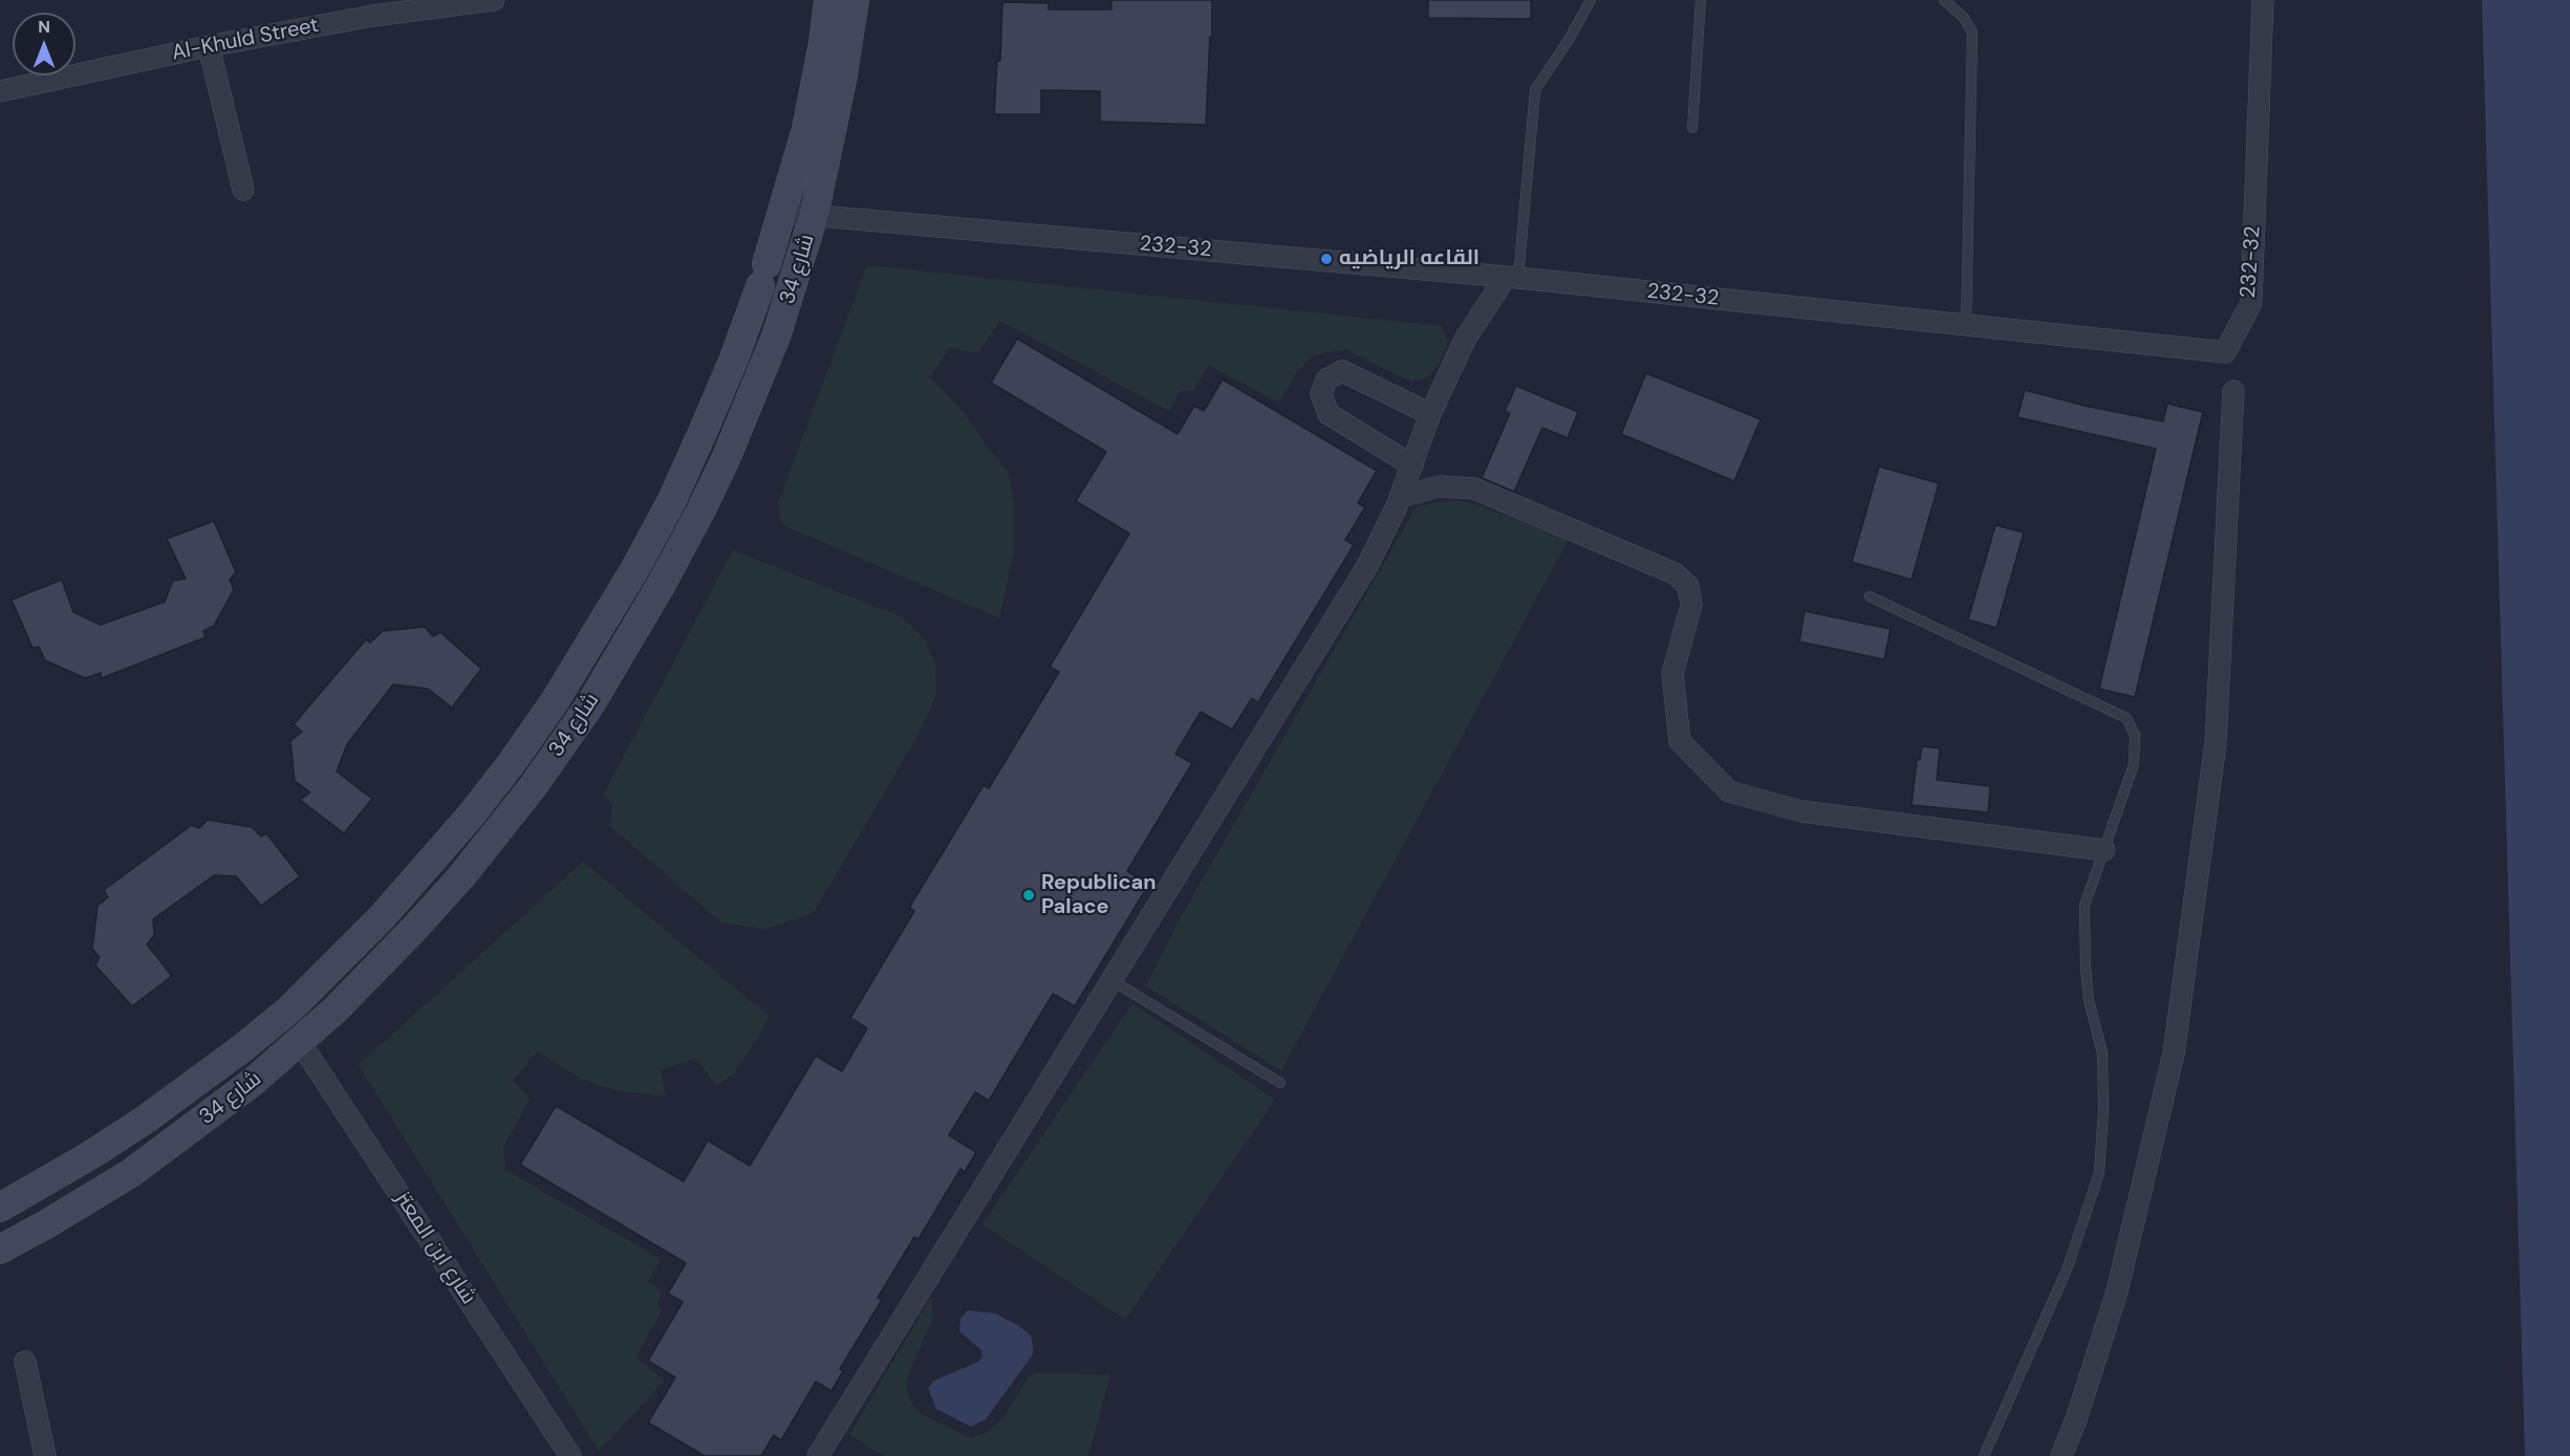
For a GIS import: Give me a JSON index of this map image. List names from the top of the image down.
{
  "streets": {
    "main road": ["شارع 34"],
    "street": ["Al-Khuld Street", "232-32", "شارع ابن المعتز"]
  },
  "crossings": [
    ["232-32", "شارع 34"],
    ["شارع 34", "شارع ابن المعتز"]
  ],
  "places": ["القاعه الرياضيه", "Republican Palace"],
  "north": "top"
}
